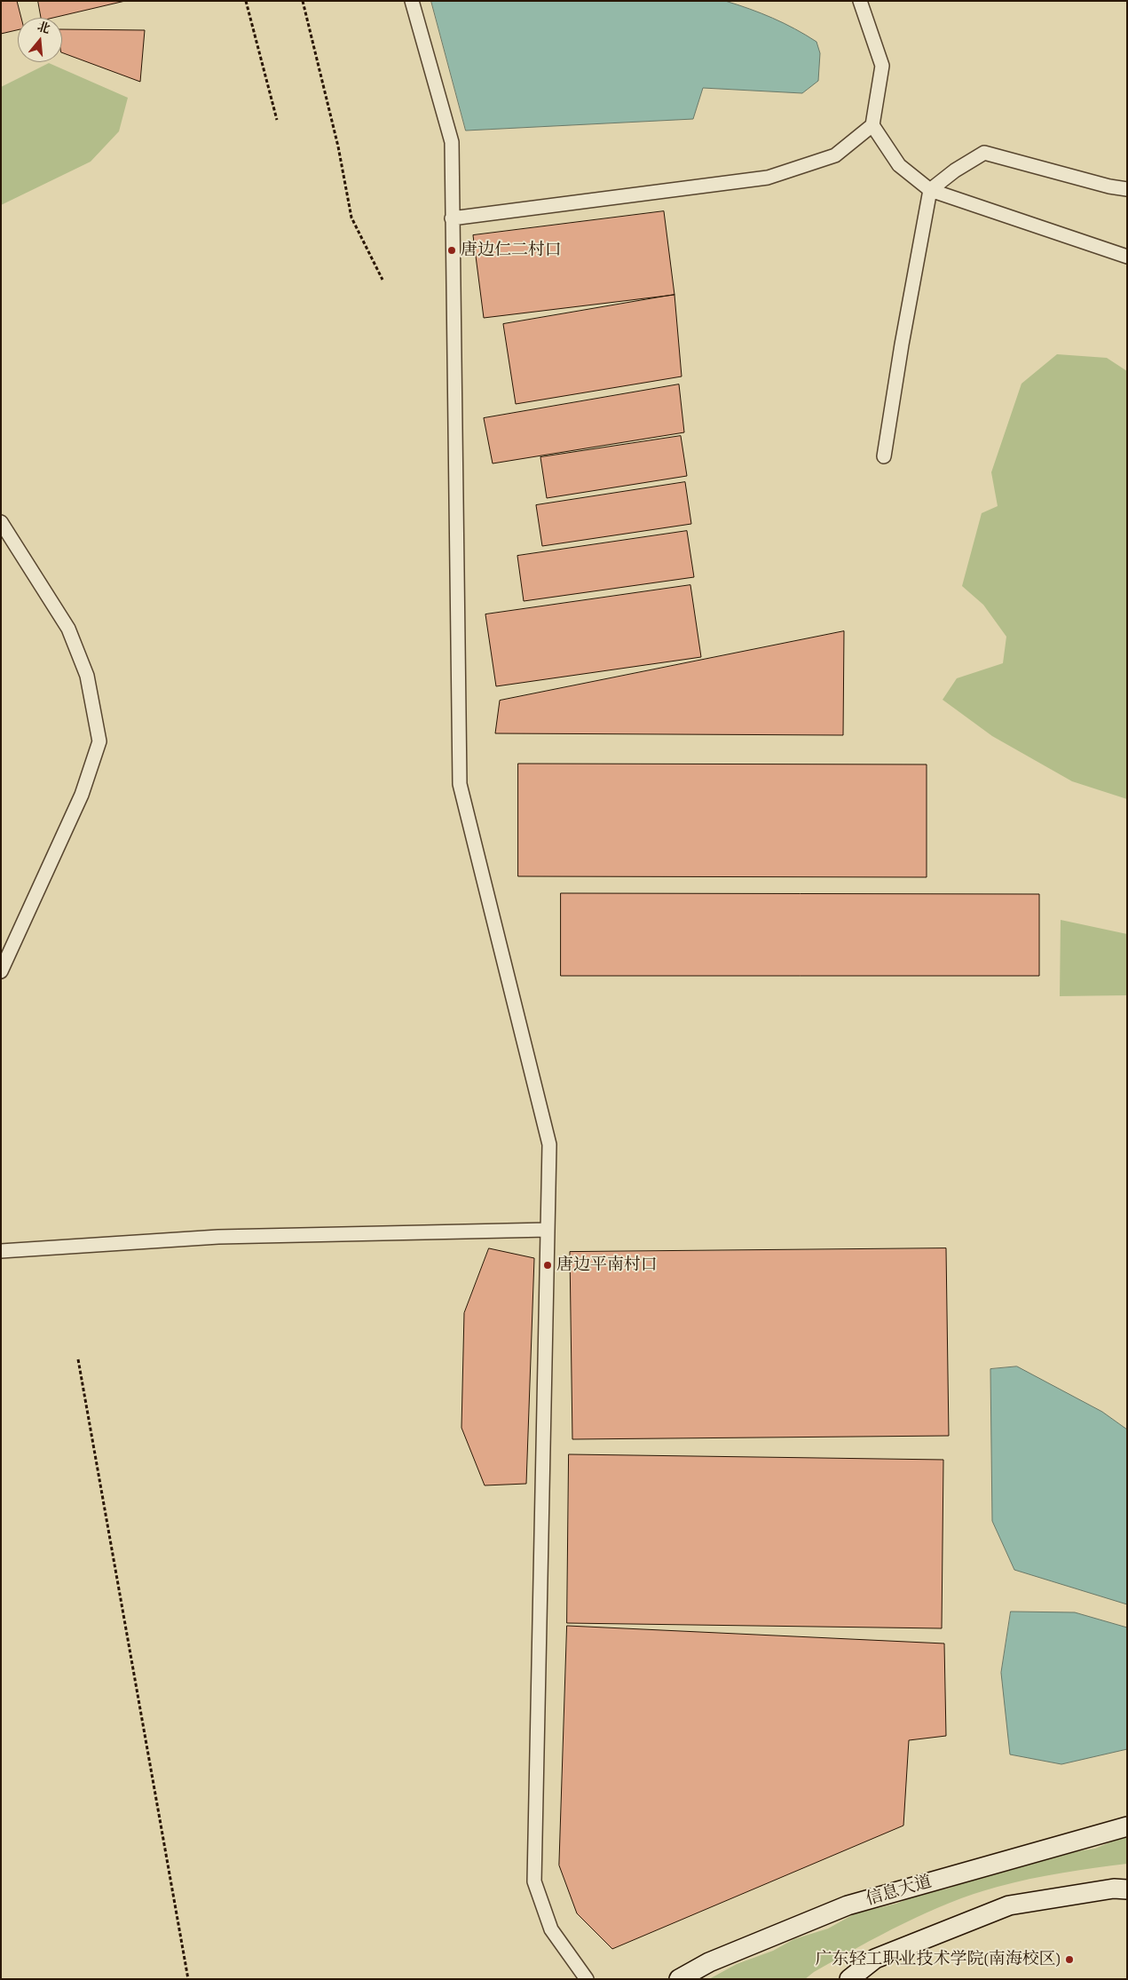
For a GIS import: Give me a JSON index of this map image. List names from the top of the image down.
{
  "streets": {
    "main road": ["信息大道"]
  },
  "places": ["唐边仁二村口", "唐边平南村口", "广东轻工职业技术学院(南海校区)"],
  "north": "top"
}
